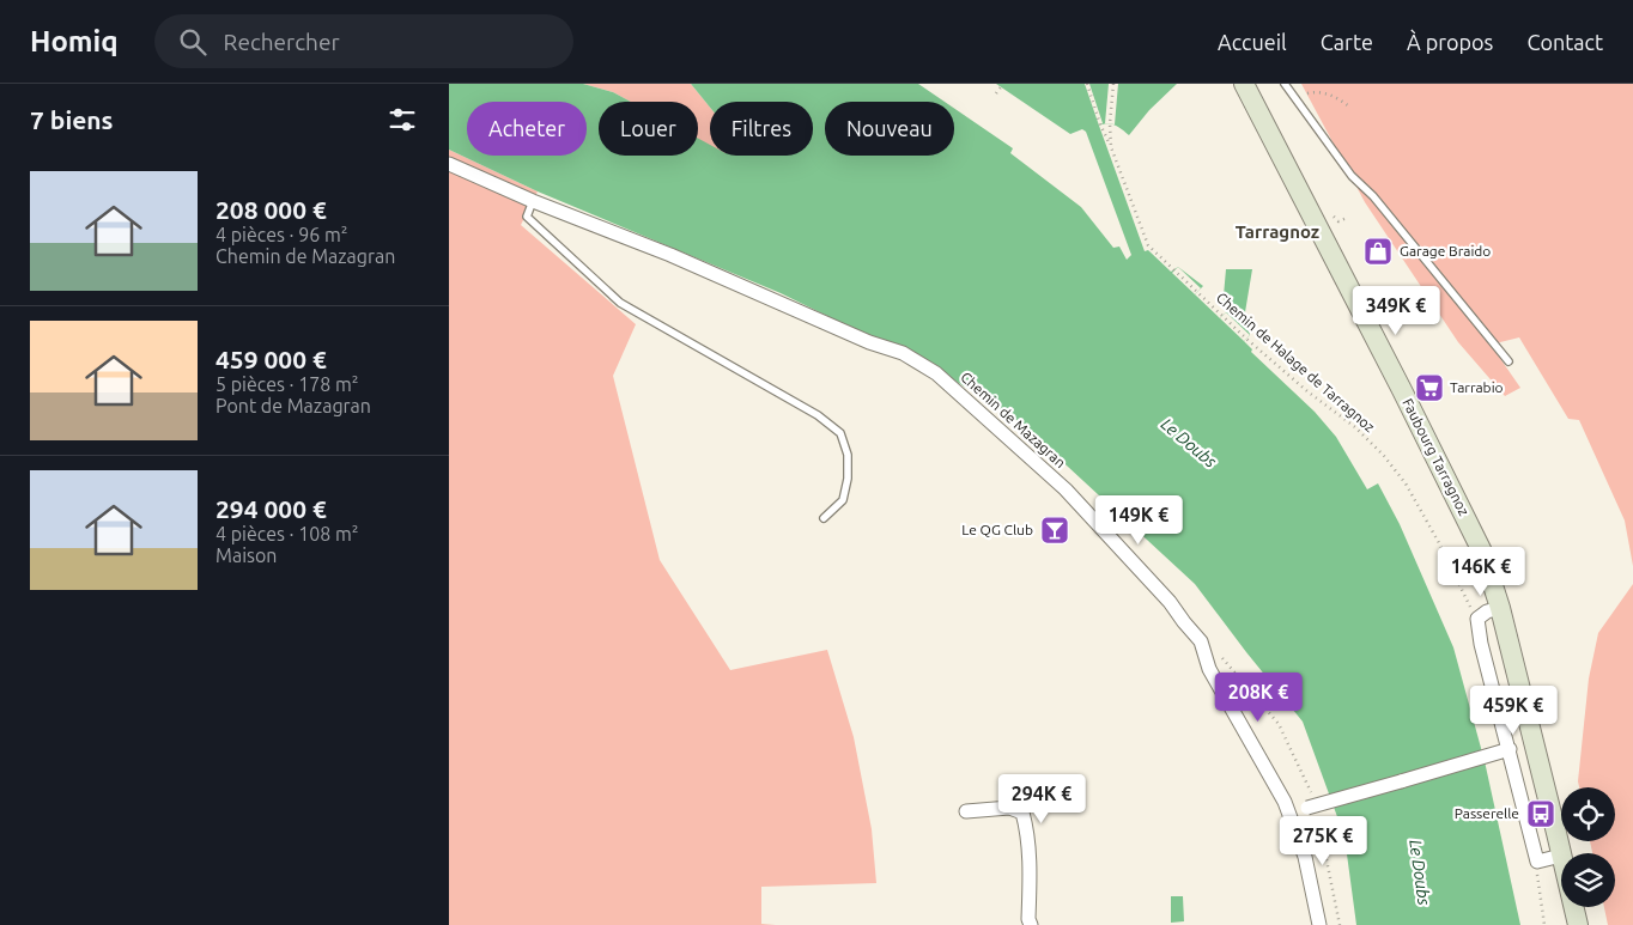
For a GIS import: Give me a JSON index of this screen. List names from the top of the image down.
{
  "streets": {
    "main road": ["Faubourg Tarragnoz"],
    "street": ["Chemin de Mazagran"],
    "path": ["Chemin de Halage de Tarragnoz"]
  },
  "districts": ["Tarragnoz"],
  "water": ["Le Doubs"],
  "places": {
    "shop": ["Garage Braido"],
    "supermarket": ["Tarrabio"],
    "bar": ["Le QG Club"],
    "bus stop": ["Passerelle"]
  },
  "page": {
    "header": "Homiq",
    "search": "Rechercher",
    "nav": [
      "Accueil",
      "Carte",
      "À propos",
      "Contact"
    ],
    "heading": "7 biens",
    "chip": [
      "Acheter",
      "Louer",
      "Filtres",
      "Nouveau"
    ],
    "list": [
      {
        "name": "208 000 €",
        "note": "4 pièces · 96 m² · Chemin de Mazagran"
      },
      {
        "name": "459 000 €",
        "note": "5 pièces · 178 m² · Pont de Mazagran"
      },
      {
        "name": "294 000 €",
        "note": "4 pièces · 108 m² · Maison"
      }
    ],
    "price": [
      "349K €",
      "149K €",
      "146K €",
      "208K €",
      "459K €",
      "294K €",
      "275K €"
    ]
  }
}
